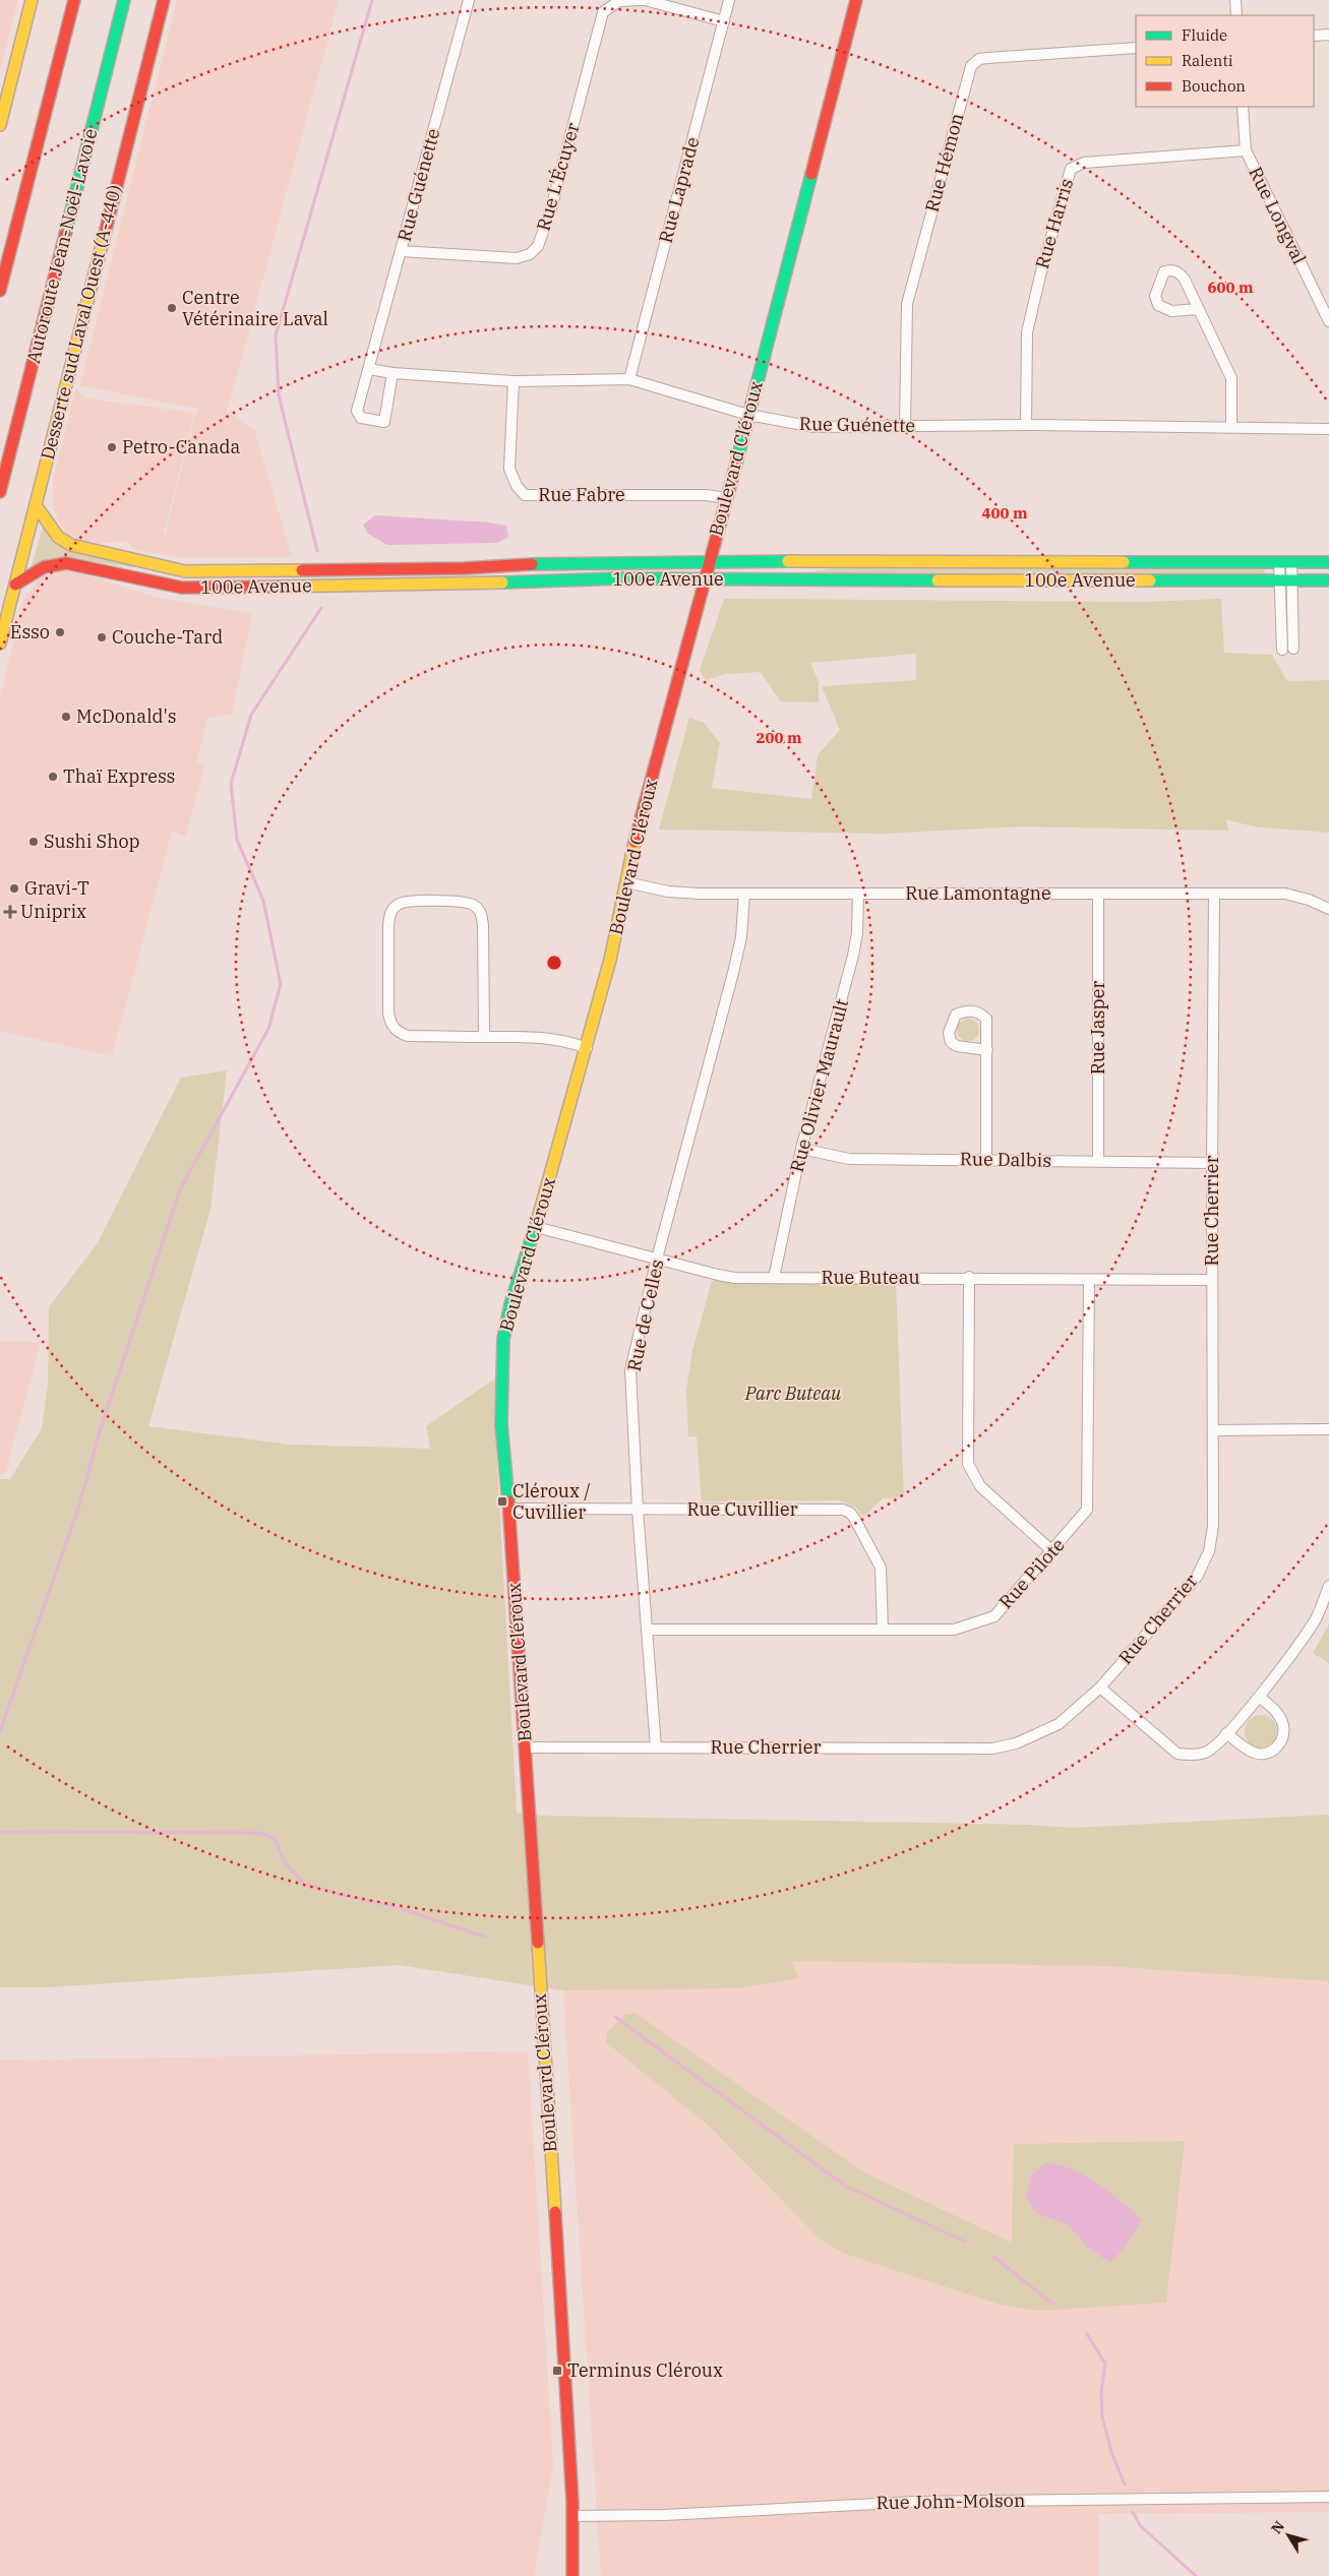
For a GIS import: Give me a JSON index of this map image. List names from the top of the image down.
{
  "streets": {
    "main road": [
      "Autoroute Jean-Noël-Lavoie",
      "Desserte sud Laval Ouest (A-440)",
      "Boulevard Cléroux",
      "100e Avenue"
    ],
    "street": [
      "Rue Hémon",
      "Rue L'Écuyer",
      "Rue Guénette",
      "Rue Laprade",
      "Rue Longval",
      "Rue Harris",
      "Rue Fabre",
      "Rue Lamontagne",
      "Rue Jasper",
      "Rue Olivier Maurault",
      "Rue Dalbis",
      "Rue Cherrier",
      "Rue Buteau",
      "Rue de Celles",
      "Rue Cuvillier",
      "Rue Pilote",
      "Rue John-Molson"
    ]
  },
  "crossings": [
    ["Rue Hémon", "Rue Guénette"],
    ["Rue L'Écuyer", "Rue Guénette"],
    ["Rue L'Écuyer", "Rue Laprade"],
    ["Rue Guénette", "Rue Laprade"],
    ["Rue Guénette", "Rue Harris"],
    ["Rue Guénette", "Boulevard Cléroux"],
    ["Rue Guénette", "Rue Fabre"],
    ["Rue Longval", "Rue Harris"],
    ["Desserte sud Laval Ouest (A-440)", "100e Avenue"],
    ["Boulevard Cléroux", "Rue Fabre"],
    ["Boulevard Cléroux", "100e Avenue"],
    ["Boulevard Cléroux", "Rue Lamontagne"],
    ["Boulevard Cléroux", "Rue Cherrier"],
    ["Boulevard Cléroux", "Rue Buteau"],
    ["Boulevard Cléroux", "Rue Cuvillier"],
    ["Boulevard Cléroux", "Rue John-Molson"],
    ["Rue Lamontagne", "Rue Jasper"],
    ["Rue Lamontagne", "Rue Olivier Maurault"],
    ["Rue Lamontagne", "Rue Cherrier"],
    ["Rue Lamontagne", "Rue de Celles"],
    ["Rue Jasper", "Rue Dalbis"],
    ["Rue Olivier Maurault", "Rue Dalbis"],
    ["Rue Olivier Maurault", "Rue Buteau"],
    ["Rue Dalbis", "Rue Cherrier"],
    ["Rue Cherrier", "Rue Buteau"],
    ["Rue Cherrier", "Rue de Celles"],
    ["Rue Buteau", "Rue de Celles"],
    ["Rue Buteau", "Rue Pilote"],
    ["Rue de Celles", "Rue Cuvillier"],
    ["Rue de Celles", "Rue Pilote"],
    ["Rue Cuvillier", "Rue Pilote"]
  ],
  "parks": ["Parc Buteau"],
  "places": {
    "other": [
      "Centre Vétérinaire Laval",
      "Petro-Canada",
      "Esso",
      "Couche-Tard",
      "McDonald's",
      "Thaï Express",
      "Sushi Shop",
      "Gravi-T"
    ],
    "health": ["Uniprix"],
    "transit": ["Cléroux / Cuvillier", "Terminus Cléroux"]
  },
  "legend": ["Fluide", "Ralenti", "Bouchon"],
  "north": "top left",
  "rings": ["600 m", "400 m", "200 m"]
}
